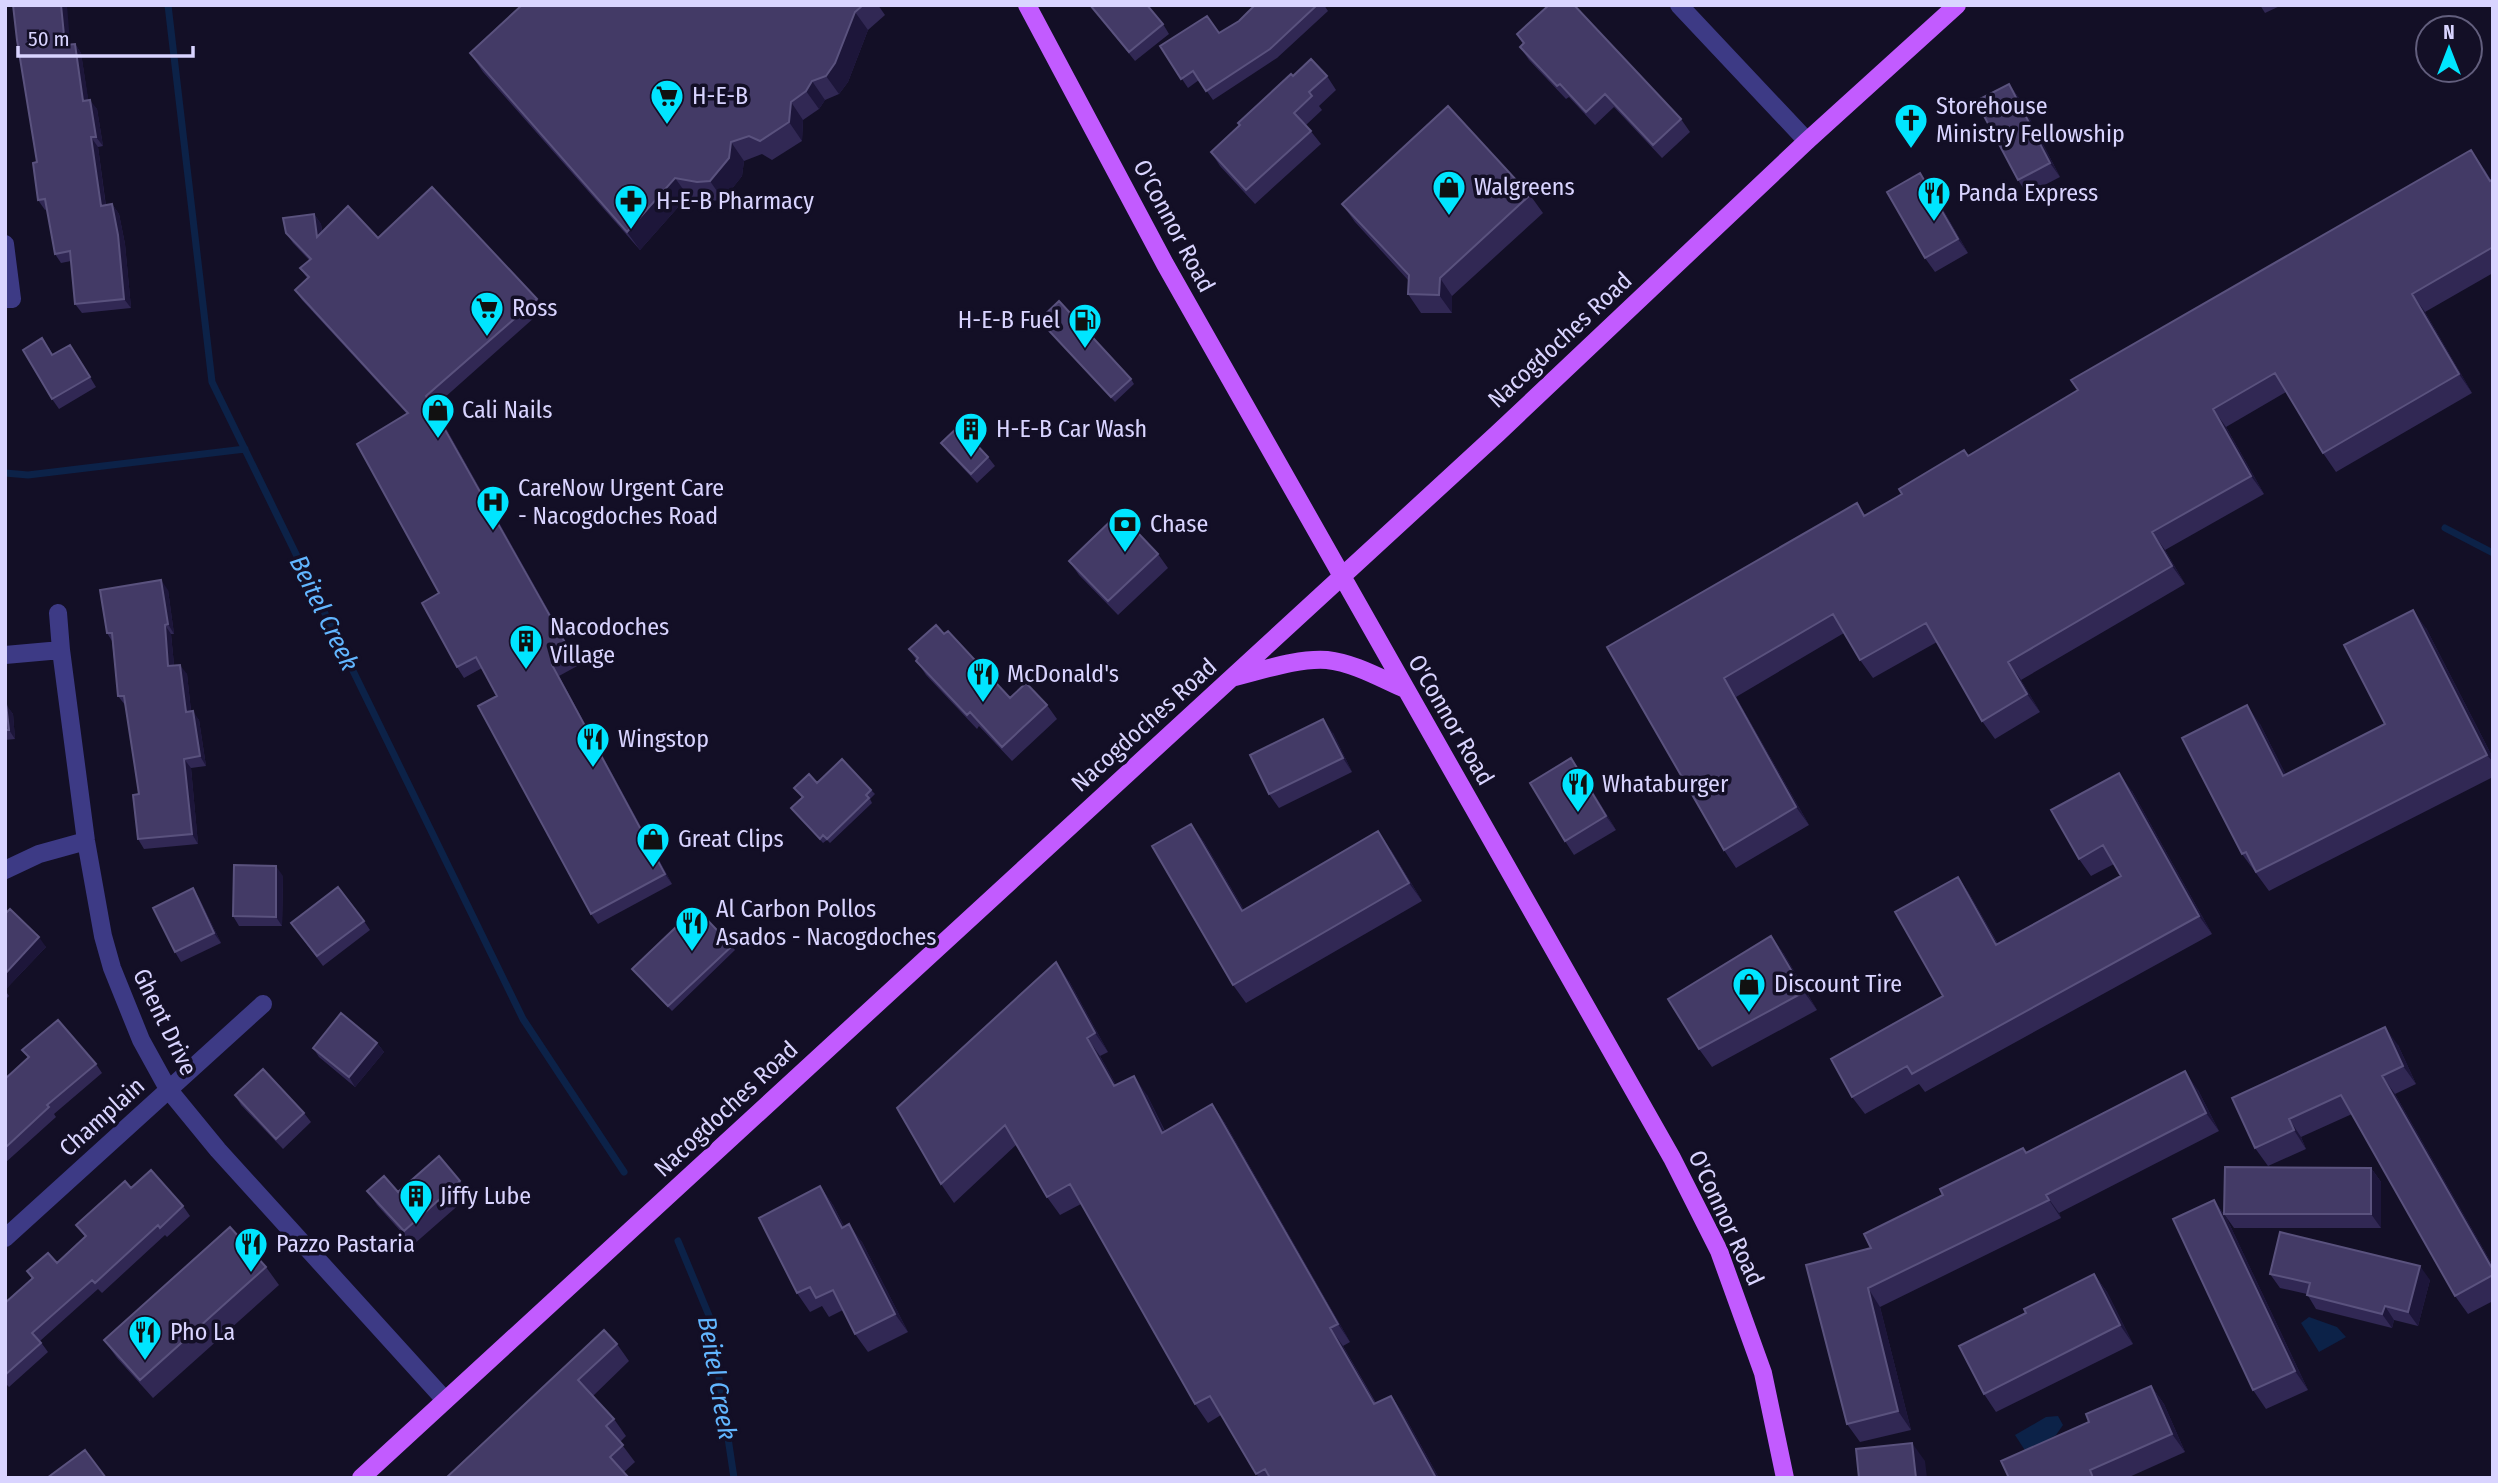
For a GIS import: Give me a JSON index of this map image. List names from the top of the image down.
{
  "streets": {
    "main road": ["O'Connor Road", "Nacogdoches Road"],
    "street": ["Ghent Drive", "Champlain"]
  },
  "crossings": [
    ["O'Connor Road", "Nacogdoches Road"],
    ["Nacogdoches Road", "Ghent Drive"],
    ["Ghent Drive", "Champlain"]
  ],
  "water": ["Beitel Creek"],
  "places": {
    "supermarket": ["H-E-B", "Ross"],
    "church": ["Storehouse Ministry Fellowship"],
    "shop": [
      "Walgreens",
      "Cali Nails",
      "Great Clips",
      "Discount Tire"
    ],
    "restaurant": [
      "Panda Express",
      "McDonald's",
      "Wingstop",
      "Whataburger",
      "Al Carbon Pollos Asados - Nacogdoches",
      "Pazzo Pastaria",
      "Pho La"
    ],
    "pharmacy": ["H-E-B Pharmacy"],
    "fuel station": ["H-E-B Fuel"],
    "building": ["H-E-B Car Wash", "Nacodoches Village", "Jiffy Lube"],
    "hospital": ["CareNow Urgent Care - Nacogdoches Road"],
    "bank": ["Chase"]
  },
  "scale_bar": "50 m",
  "north": "top"
}
